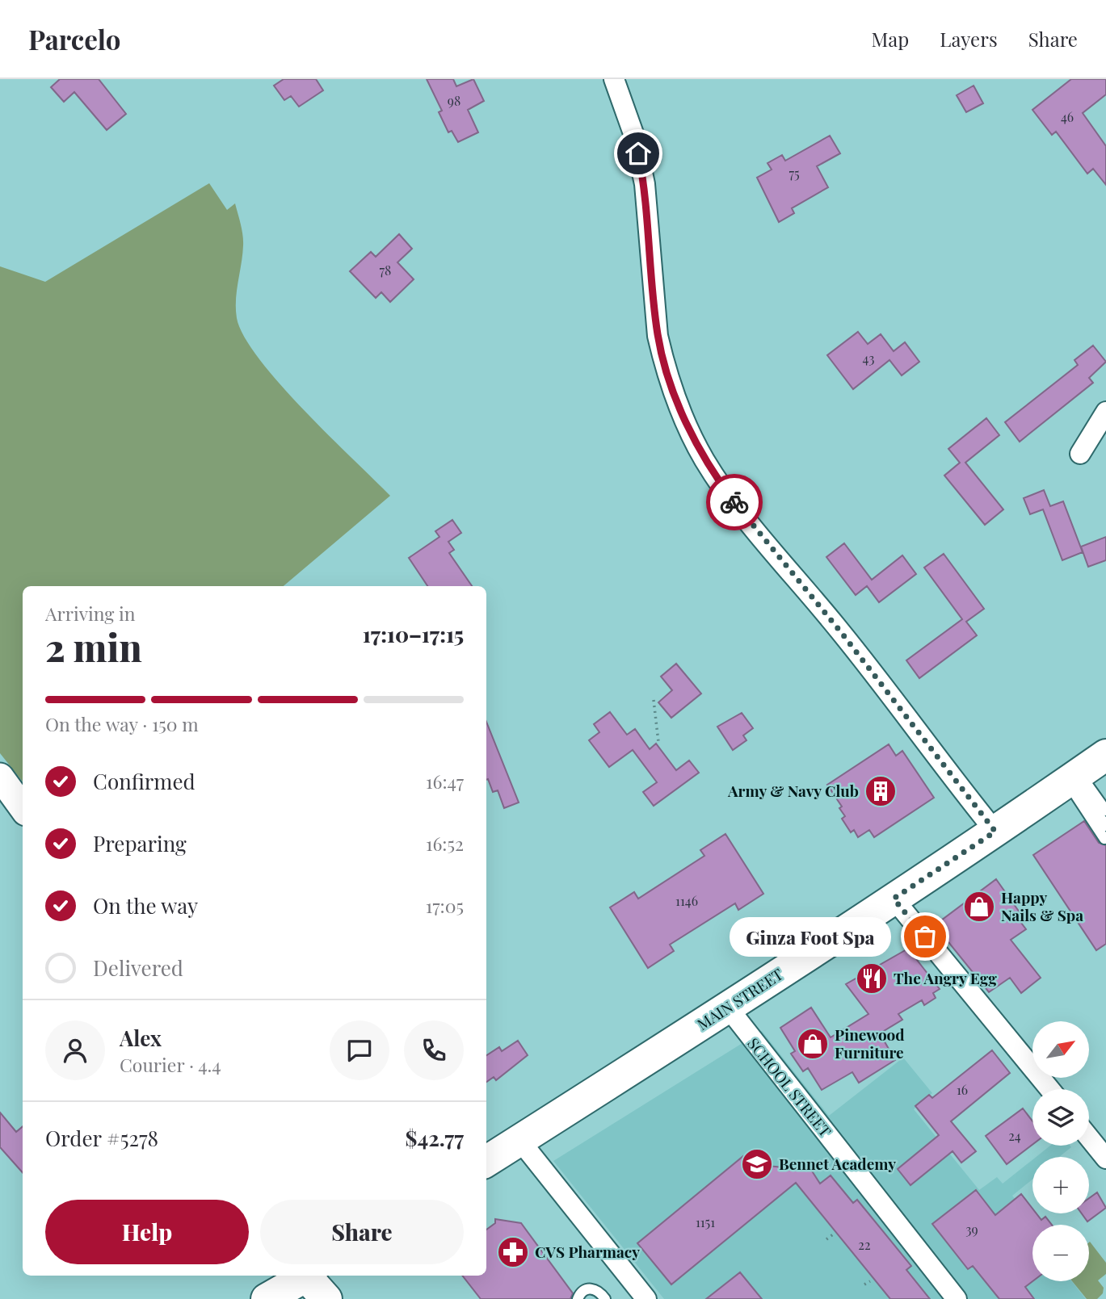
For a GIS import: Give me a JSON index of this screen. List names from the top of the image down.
{
  "streets": {
    "main road": ["MAIN STREET"],
    "street": ["SCHOOL STREET"]
  },
  "crossings": [
    ["MAIN STREET", "SCHOOL STREET"]
  ],
  "places": {
    "building": ["Army & Navy Club"],
    "shop": ["Happy Nails & Spa", "Pinewood Furniture"],
    "other": ["Ginza Foot Spa"],
    "restaurant": ["The Angry Egg"],
    "school or university": ["Bennet Academy"],
    "pharmacy": ["CVS Pharmacy"]
  },
  "house_numbers": [
    "98",
    "46",
    "75",
    "78",
    "43",
    "1146",
    "16",
    "24",
    "1151",
    "39",
    "22"
  ],
  "north": "top right",
  "page": {
    "header": "Parcelo",
    "nav": ["Map", "Layers", "Share"],
    "heading": ["2 min", "Arriving in", "17:10–17:15"],
    "panel": [
      "Alex",
      "Courier · 4.4",
      "Order #5278",
      "$42.77"
    ],
    "bar": "On the way · 150 m",
    "list": [
      ["Confirmed", "16:47"],
      ["Preparing", "16:52"],
      ["On the way", "17:05"],
      "Delivered"
    ],
    "bubble": "Ginza Foot Spa",
    "map_buttons": ["+", "−"],
    "buttons": ["Help", "Share"]
  }
}
